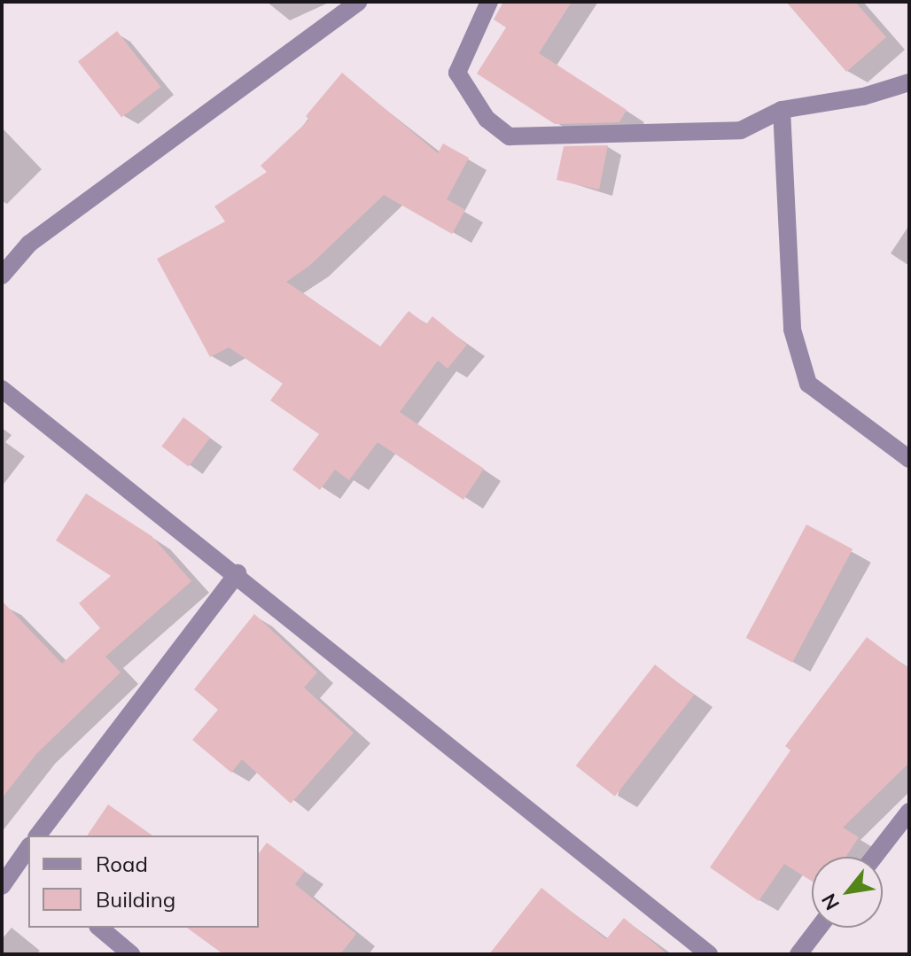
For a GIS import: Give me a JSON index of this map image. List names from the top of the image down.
{
  "legend": ["Road", "Building"],
  "north": "bottom left"
}
